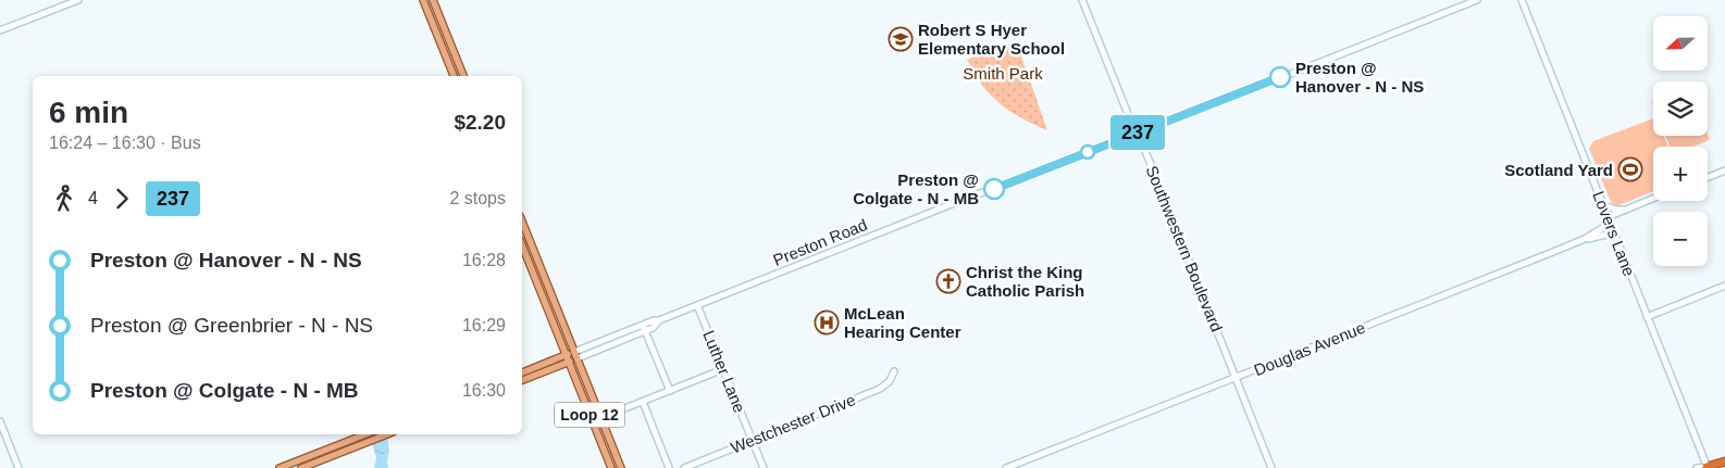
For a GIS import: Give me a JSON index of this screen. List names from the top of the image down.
{
  "streets": {
    "main road": ["Preston Road", "Loop 12"],
    "street": [
      "Lovers Lane",
      "Southwestern Boulevard",
      "Douglas Avenue",
      "Luther Lane",
      "Westchester Drive"
    ]
  },
  "crossings": [
    ["Lovers Lane", "Douglas Avenue"],
    ["Preston Road", "Southwestern Boulevard"],
    ["Preston Road", "Luther Lane"],
    ["Preston Road", "Loop 12"],
    ["Southwestern Boulevard", "Douglas Avenue"],
    ["Luther Lane", "Westchester Drive"]
  ],
  "parks": ["Smith Park"],
  "places": {
    "school or university": ["Robert S Hyer Elementary School"],
    "other": ["Preston @ Hanover - N - NS", "Preston @ Colgate - N - MB"],
    "sports": ["Scotland Yard"],
    "church": ["Christ the King Catholic Parish"],
    "hospital": ["McLean Hearing Center"]
  },
  "lines": ["bus line 237"],
  "north": "left",
  "page": {
    "on_map": "237",
    "map_buttons": ["+", "−"],
    "heading": ["6 min", "16:24 – 16:30 · Bus", "$2.20"],
    "legs": ["4", "237", "2 stops"],
    "list": [
      {
        "name": "Preston @ Hanover - N - NS",
        "value": "16:28"
      },
      {
        "name": "Preston @ Greenbrier - N - NS",
        "value": "16:29"
      },
      {
        "name": "Preston @ Colgate - N - MB",
        "value": "16:30"
      }
    ]
  }
}
